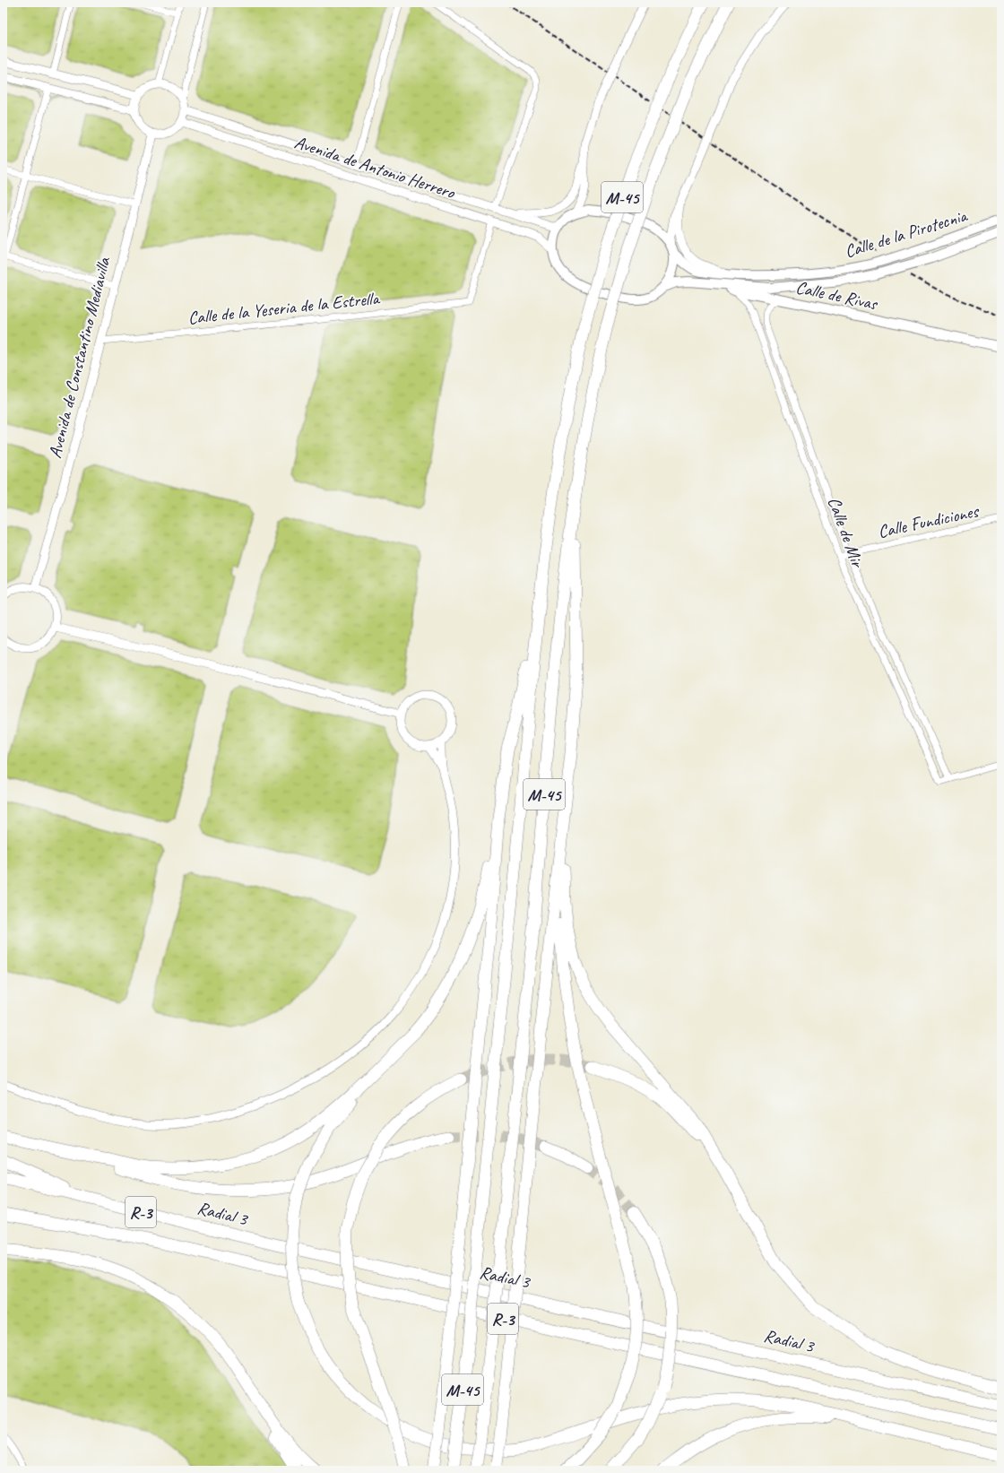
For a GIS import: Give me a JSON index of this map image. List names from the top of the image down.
{
  "streets": {
    "highway": ["M-45", "R-3", "Radial 3"],
    "main road": ["Calle de la Pirotecnia", "Calle de Rivas"],
    "street": [
      "Avenida de Antonio Herrero",
      "Calle de la Yeseria de la Estrella",
      "Avenida de Constantino Mediavilla",
      "Calle Fundiciones",
      "Calle de Mir"
    ]
  },
  "crossings": [
    ["Avenida de Antonio Herrero", "Calle de la Pirotecnia"],
    ["Avenida de Antonio Herrero", "Calle de la Yeseria de la Estrella"],
    ["Avenida de Antonio Herrero", "Avenida de Constantino Mediavilla"],
    ["Calle de la Pirotecnia", "Calle de Rivas"],
    ["Calle de Rivas", "Calle de Mir"],
    ["Calle de la Yeseria de la Estrella", "Avenida de Constantino Mediavilla"],
    ["Calle Fundiciones", "Calle de Mir"]
  ]
}
